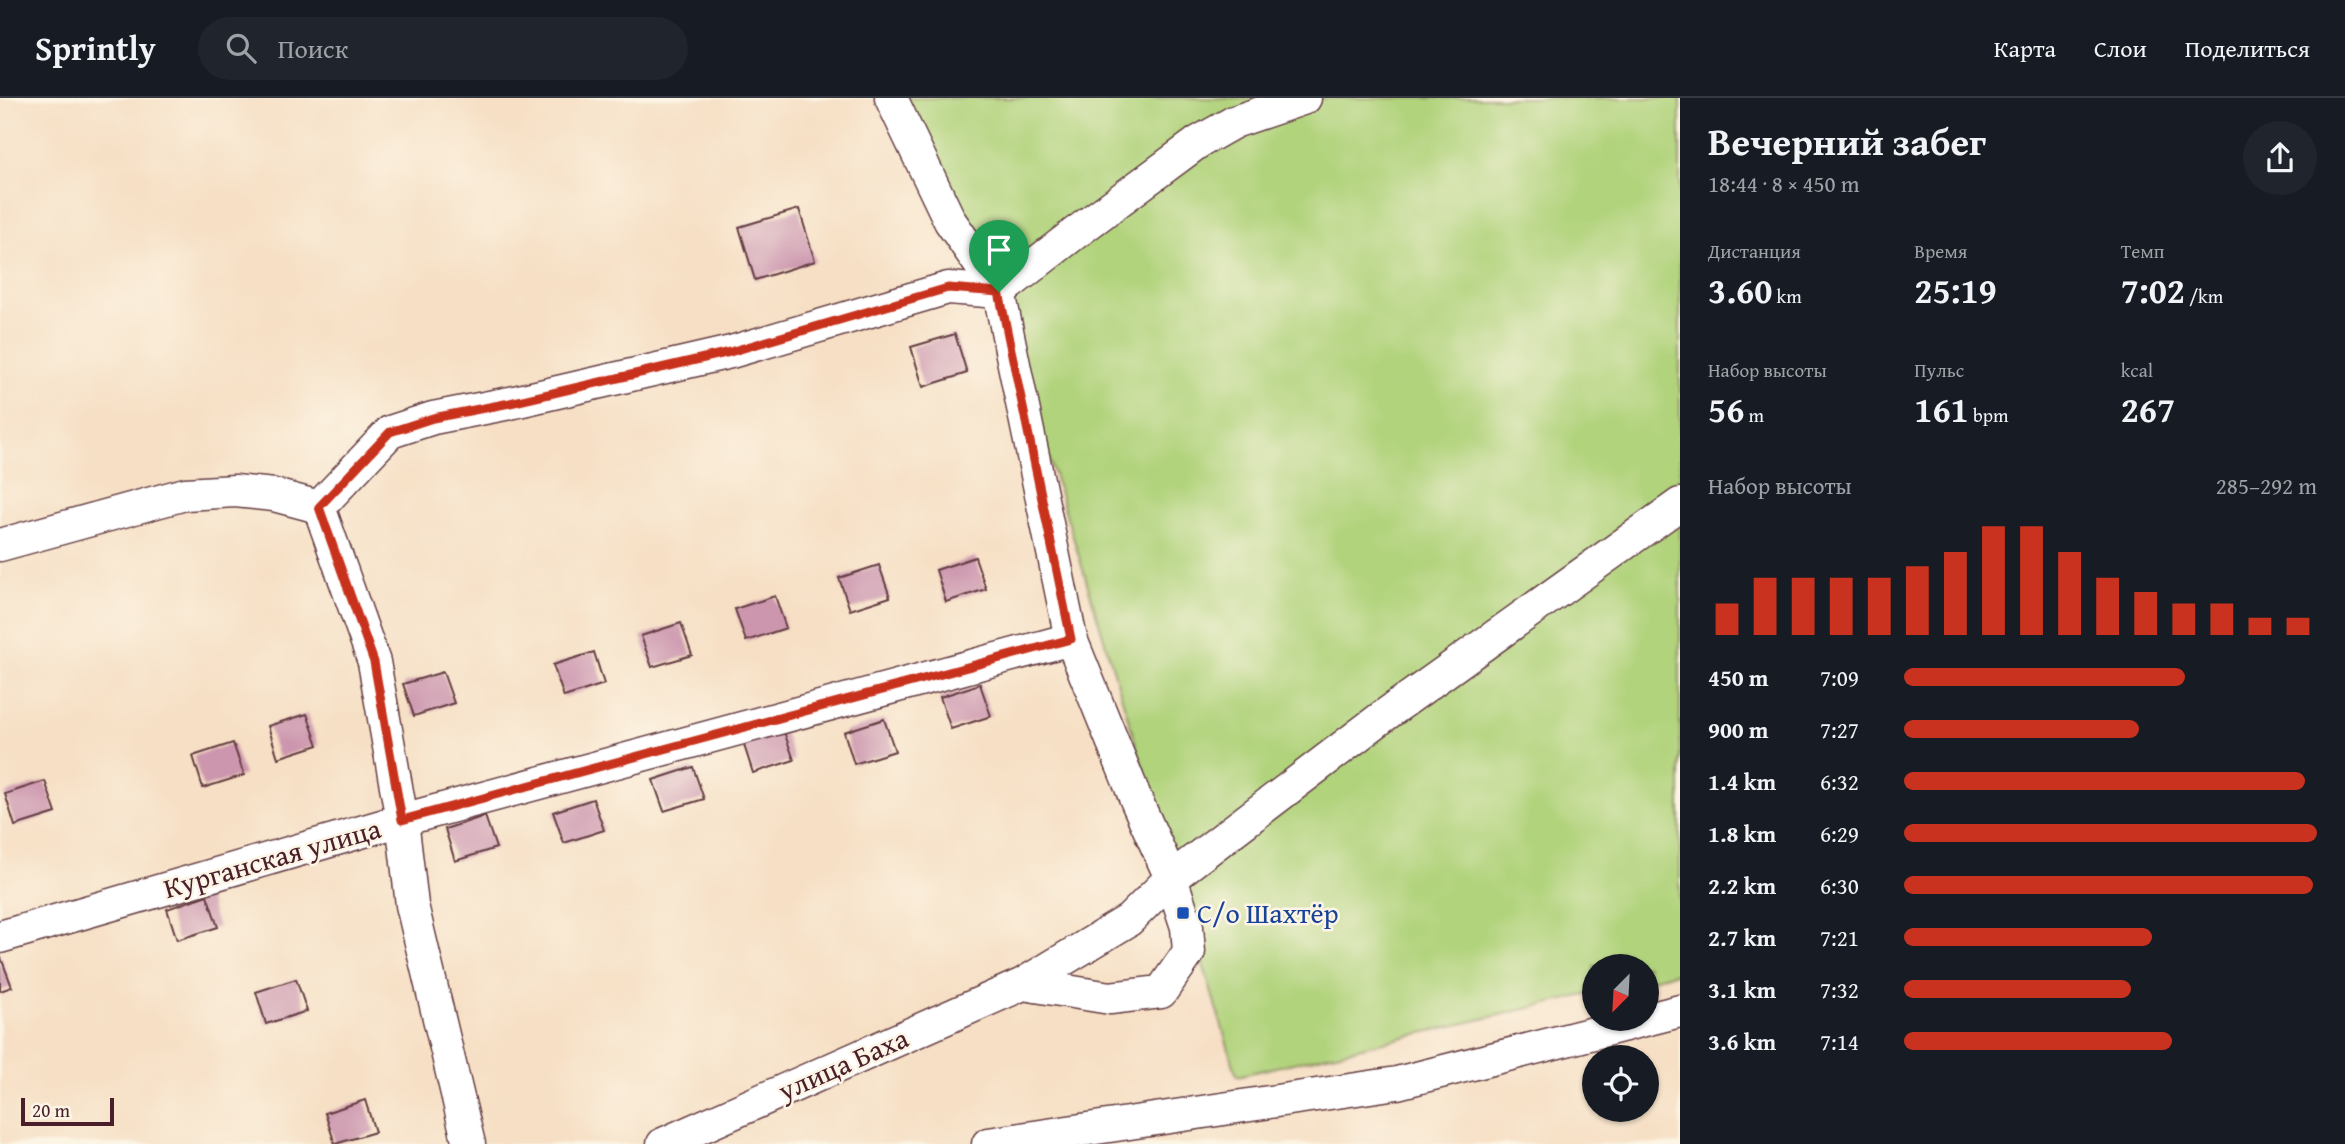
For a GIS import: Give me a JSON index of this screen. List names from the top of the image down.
{
  "streets": {
    "street": ["Курганская улица", "улица Баха"]
  },
  "places": {
    "transit": ["С/о Шахтёр"]
  },
  "scale_bar": "20 m",
  "north": "bottom left",
  "page": {
    "header": "Sprintly",
    "search": "Поиск",
    "nav": ["Карта", "Слои", "Поделиться"],
    "heading": ["Вечерний забег", "18:44 · 8 × 450 m"],
    "stats": [
      ["Дистанция", "3.60 km"],
      ["Время", "25:19"],
      ["Темп", "7:02 /km"],
      ["Набор высоты", "56 m"],
      ["Пульс", "161 bpm"],
      ["kcal", "267"]
    ],
    "chart": ["Набор высоты", "285–292 m"],
    "list": [
      {
        "name": "450 m",
        "note": "7:09"
      },
      {
        "name": "900 m",
        "note": "7:27"
      },
      {
        "name": "1.4 km",
        "note": "6:32"
      },
      {
        "name": "1.8 km",
        "note": "6:29"
      },
      {
        "name": "2.2 km",
        "note": "6:30"
      },
      {
        "name": "2.7 km",
        "note": "7:21"
      },
      {
        "name": "3.1 km",
        "note": "7:32"
      },
      {
        "name": "3.6 km",
        "note": "7:14"
      }
    ],
    "scale": "20 m"
  }
}
